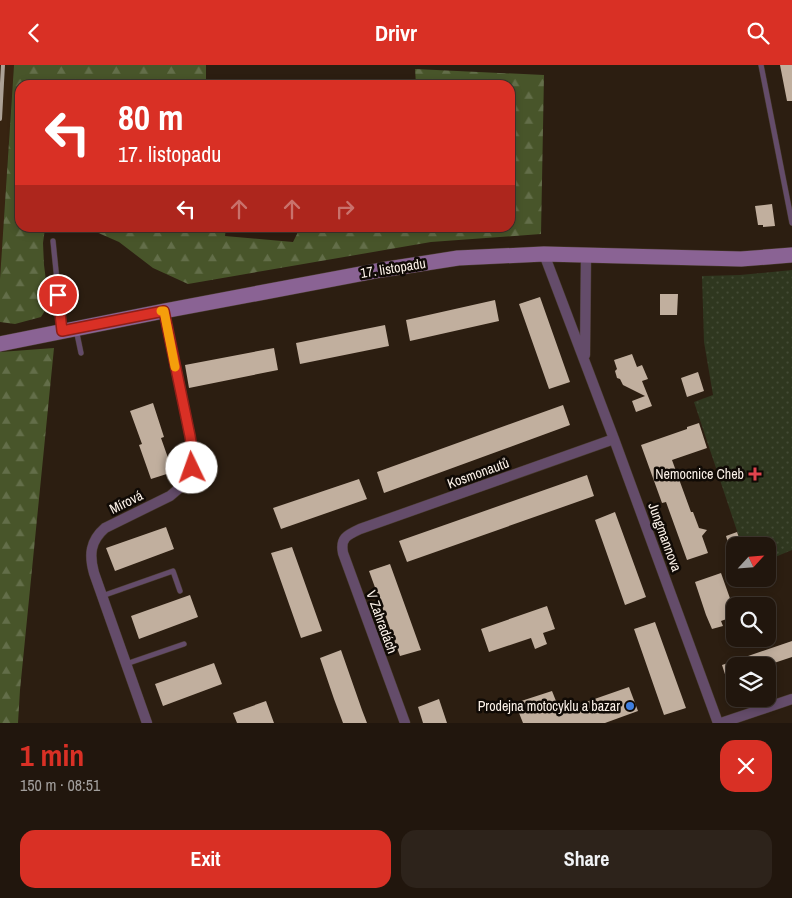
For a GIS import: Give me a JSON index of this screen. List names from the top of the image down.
{
  "streets": {
    "street": [
      "17. listopadu",
      "Kosmonautů",
      "Mírová",
      "Jungmannova",
      "V Zahradách"
    ]
  },
  "crossings": [
    ["17. listopadu", "Mírová"],
    ["17. listopadu", "Jungmannova"],
    ["Kosmonautů", "Jungmannova"],
    ["Kosmonautů", "V Zahradách"]
  ],
  "places": {
    "health": ["Nemocnice Cheb"],
    "other": ["Prodejna motocyklu a bazar"]
  },
  "north": "top right",
  "page": {
    "header": "Drivr",
    "turn": ["80 m", "17. listopadu"],
    "heading": ["1 min", "150 m · 08:51"],
    "buttons": ["Exit", "Share"]
  }
}
